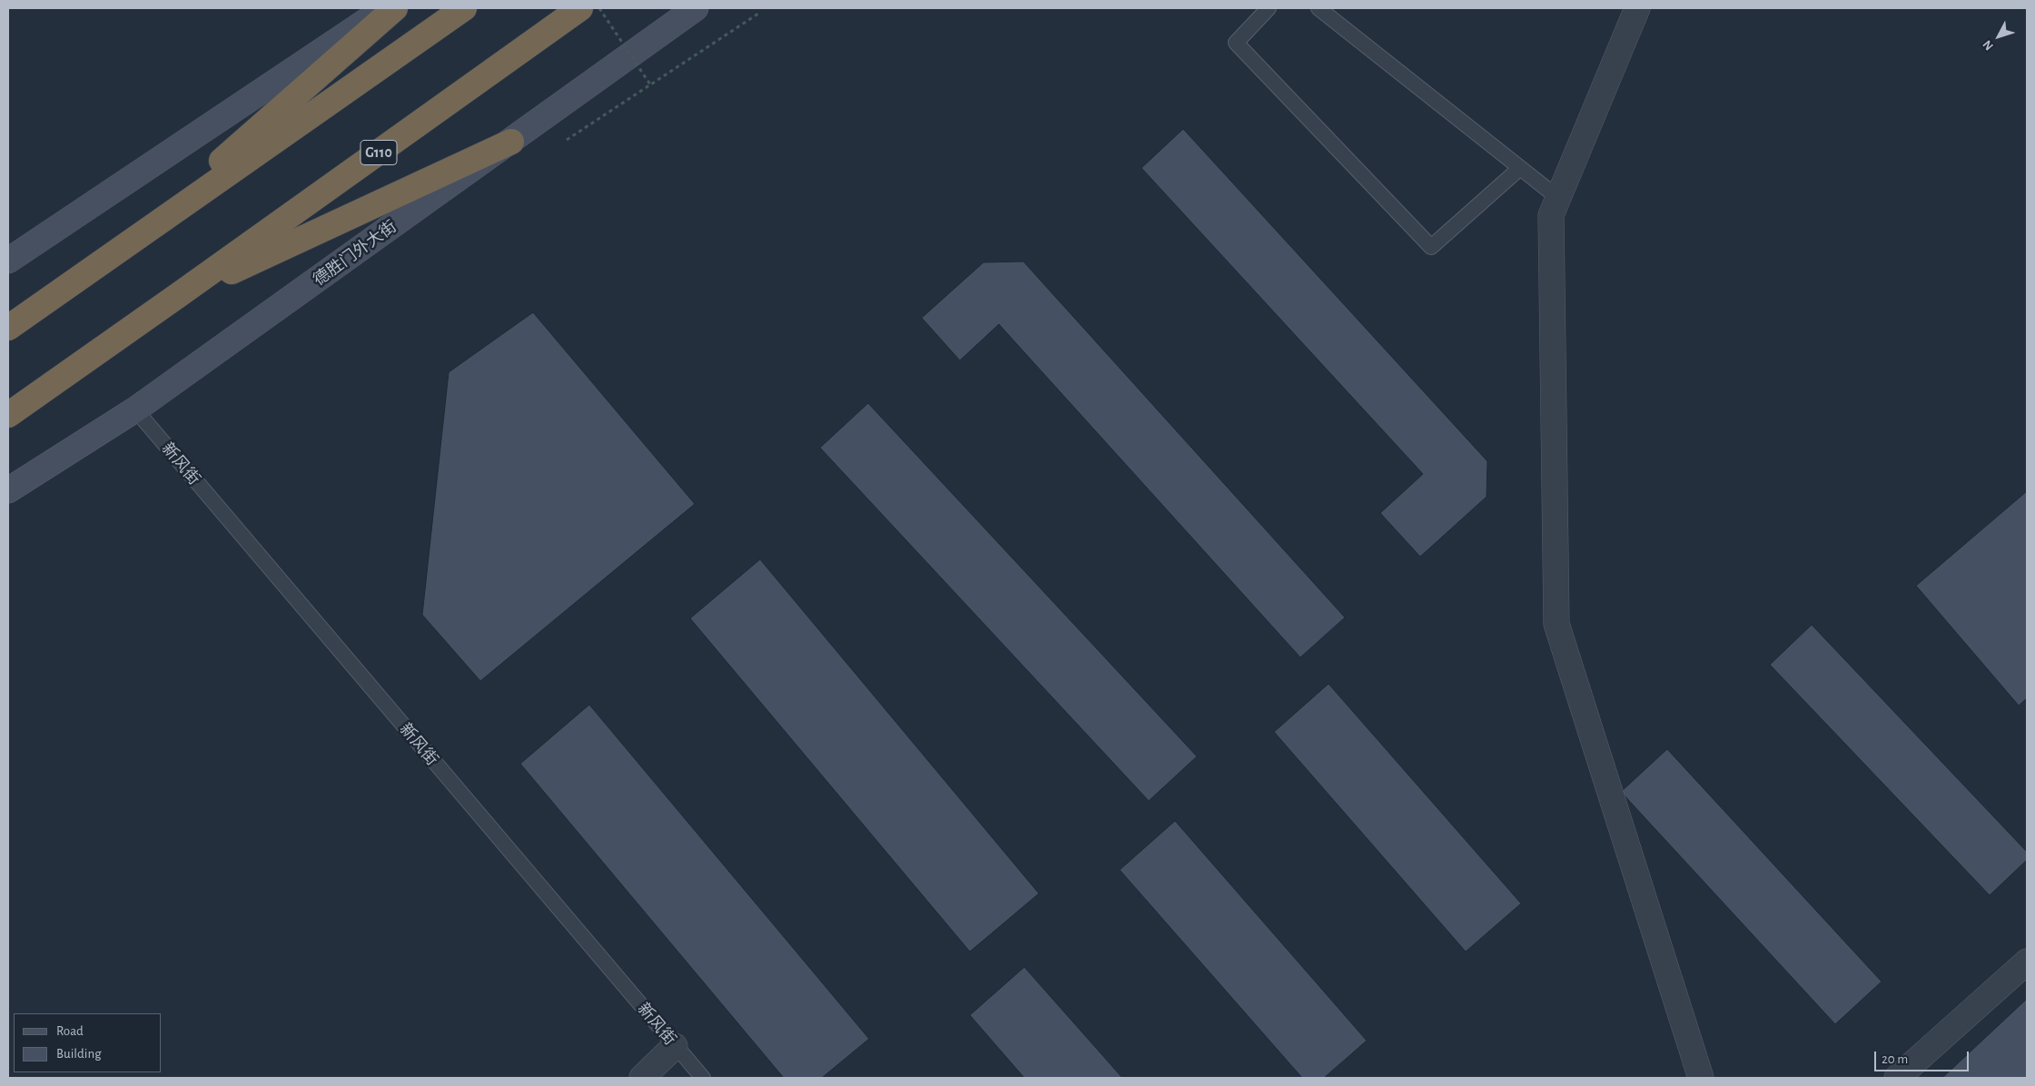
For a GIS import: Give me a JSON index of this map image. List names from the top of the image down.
{
  "streets": {
    "highway": ["G110"],
    "main road": ["德胜门外大街"],
    "lane": ["新风街"]
  },
  "crossings": [
    ["德胜门外大街", "新风街"]
  ],
  "legend": ["Road", "Building"],
  "scale_bar": "20 m",
  "north": "bottom left"
}
